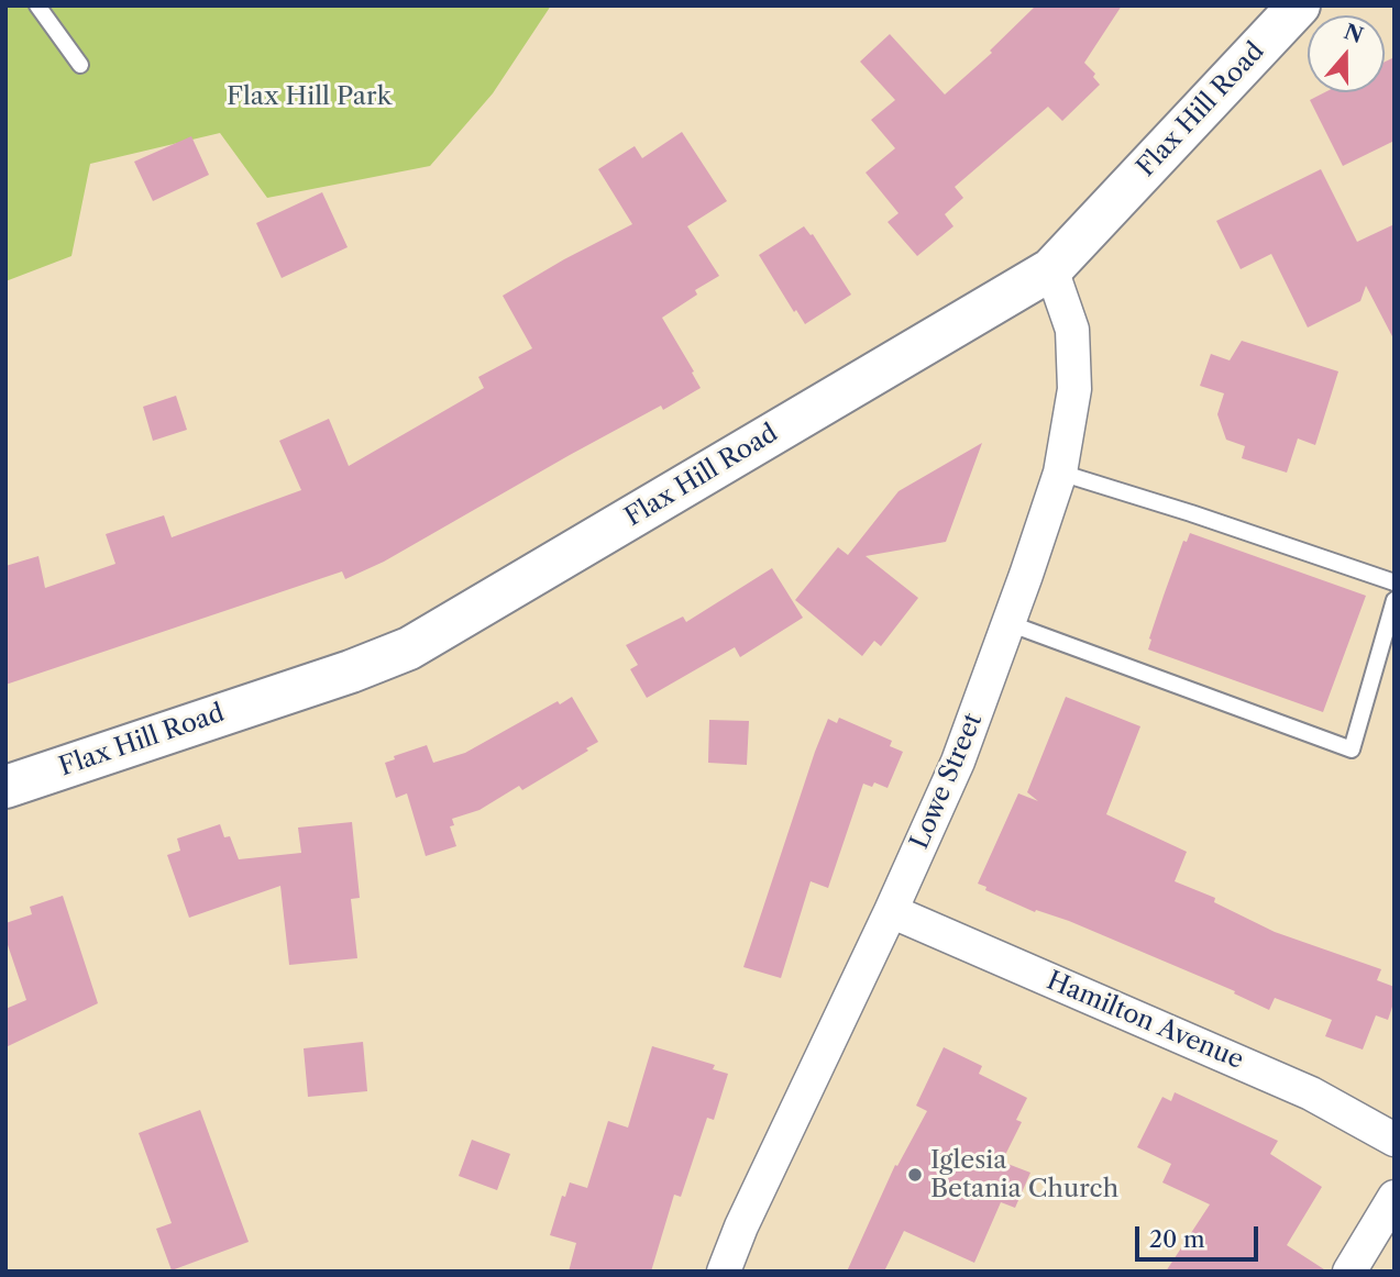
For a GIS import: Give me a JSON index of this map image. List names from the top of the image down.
{
  "streets": {
    "main road": ["Flax Hill Road"],
    "street": ["Lowe Street", "Hamilton Avenue"]
  },
  "crossings": [
    ["Flax Hill Road", "Lowe Street"],
    ["Lowe Street", "Hamilton Avenue"]
  ],
  "parks": ["Flax Hill Park"],
  "places": ["Iglesia Betania Church"],
  "scale_bar": "20 m",
  "north": "top"
}
